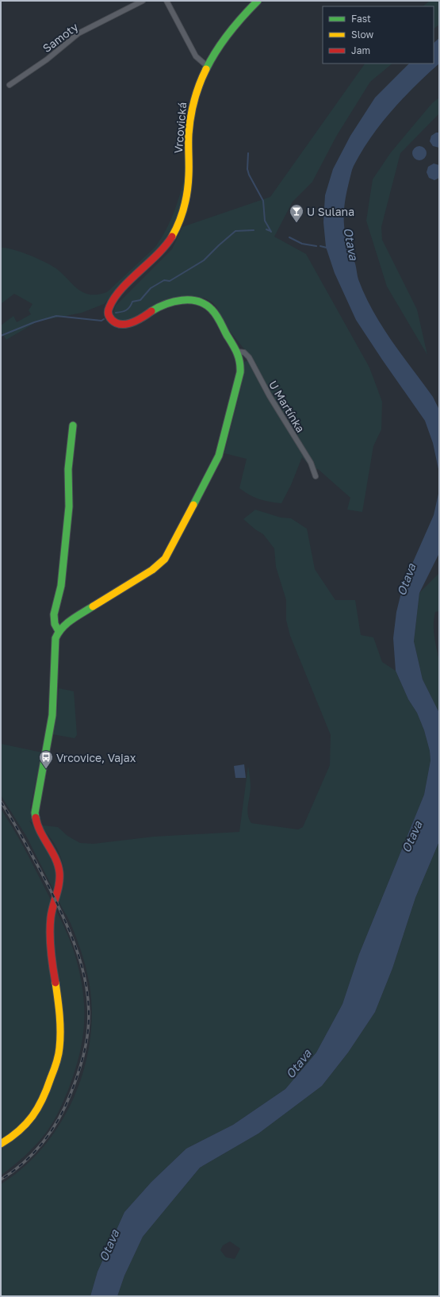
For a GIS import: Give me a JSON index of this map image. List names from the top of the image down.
{
  "streets": {
    "street": ["Samoty", "Vrcovická", "U Martínka"]
  },
  "crossings": [
    ["Vrcovická", "U Martínka"]
  ],
  "water": ["Otava"],
  "places": {
    "bar": ["U Sulana"],
    "bus stop": ["Vrcovice, Vajax"]
  },
  "legend": ["Fast", "Slow", "Jam"]
}
